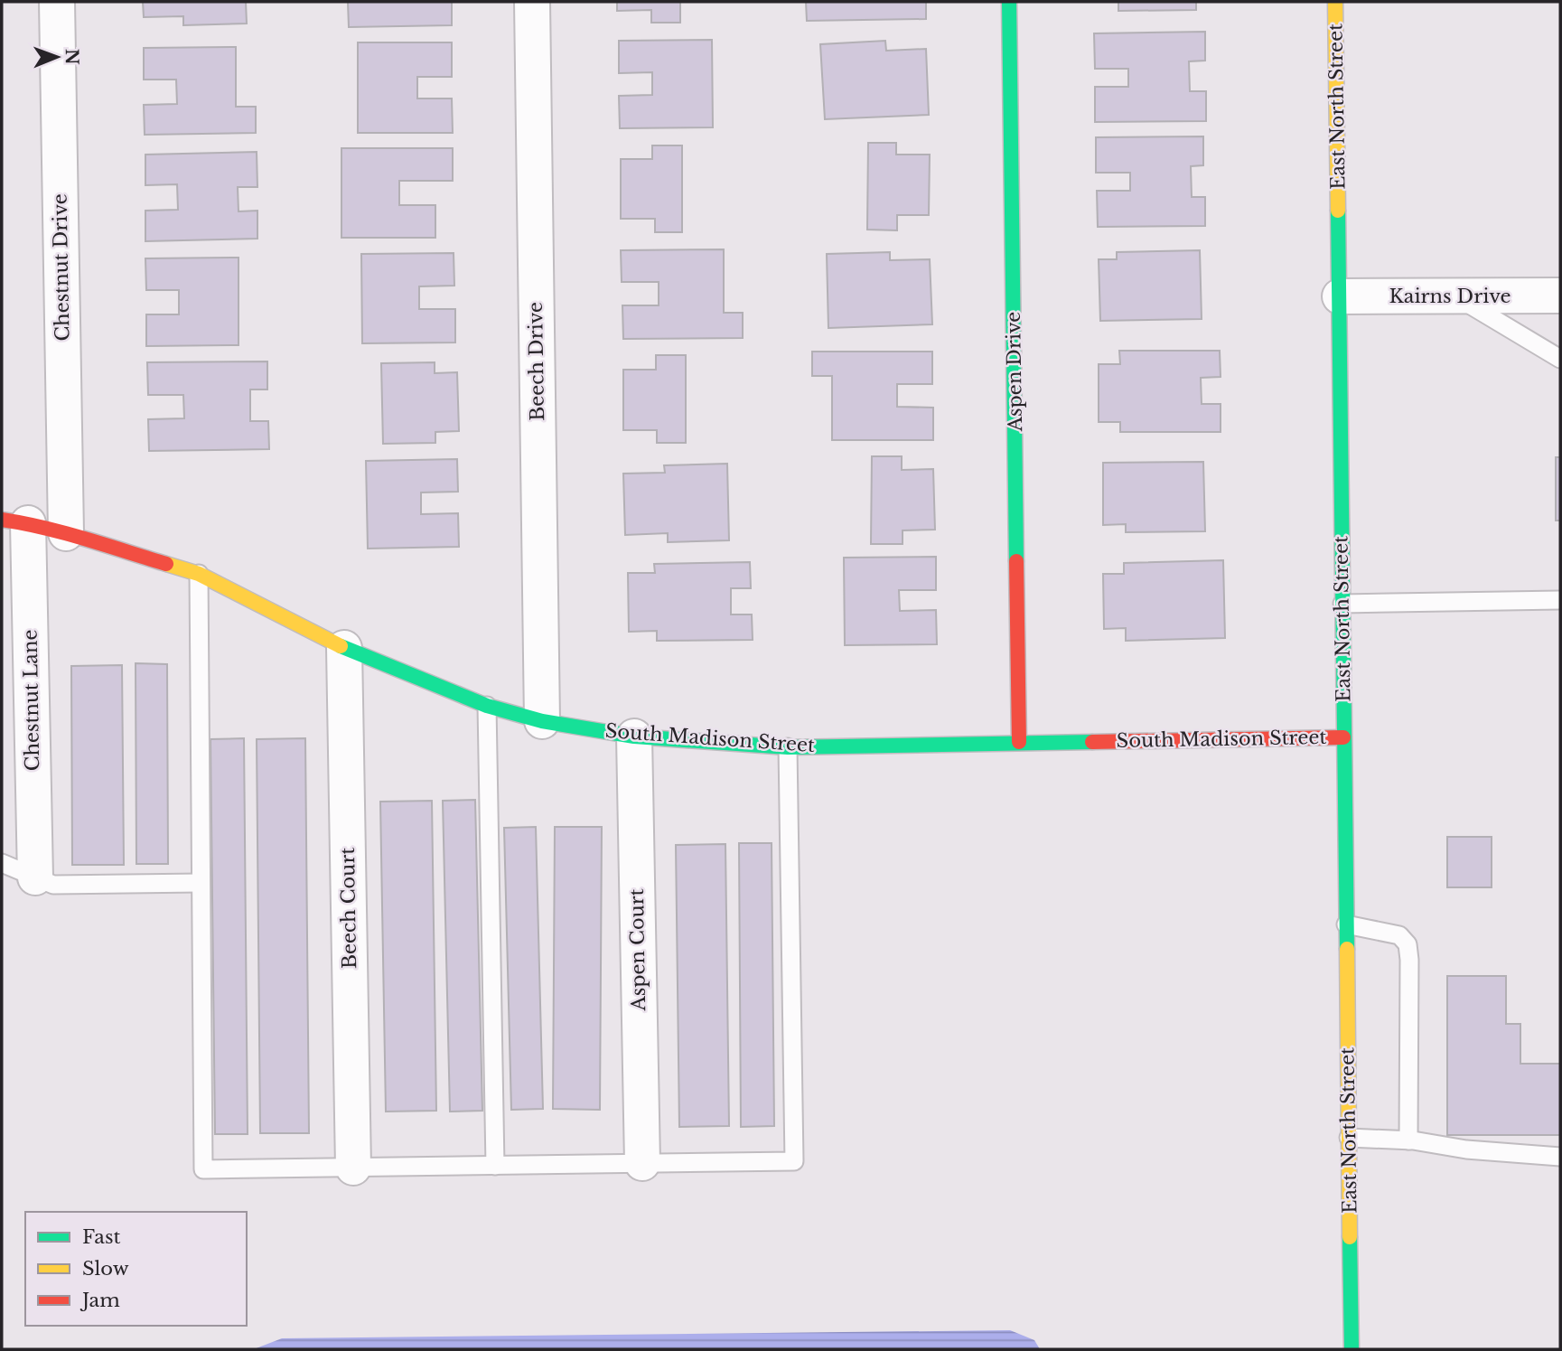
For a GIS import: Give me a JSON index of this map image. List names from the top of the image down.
{
  "streets": {
    "street": [
      "East North Street",
      "Chestnut Drive",
      "Kairns Drive",
      "Beech Drive",
      "Aspen Drive",
      "Chestnut Lane",
      "South Madison Street",
      "Beech Court",
      "Aspen Court"
    ]
  },
  "crossings": [
    ["East North Street", "Kairns Drive"],
    ["East North Street", "South Madison Street"],
    ["Chestnut Drive", "South Madison Street"],
    ["Beech Drive", "South Madison Street"],
    ["Aspen Drive", "South Madison Street"],
    ["Chestnut Lane", "South Madison Street"],
    ["South Madison Street", "Beech Court"],
    ["South Madison Street", "Aspen Court"]
  ],
  "legend": ["Fast", "Slow", "Jam"],
  "north": "right"
}
